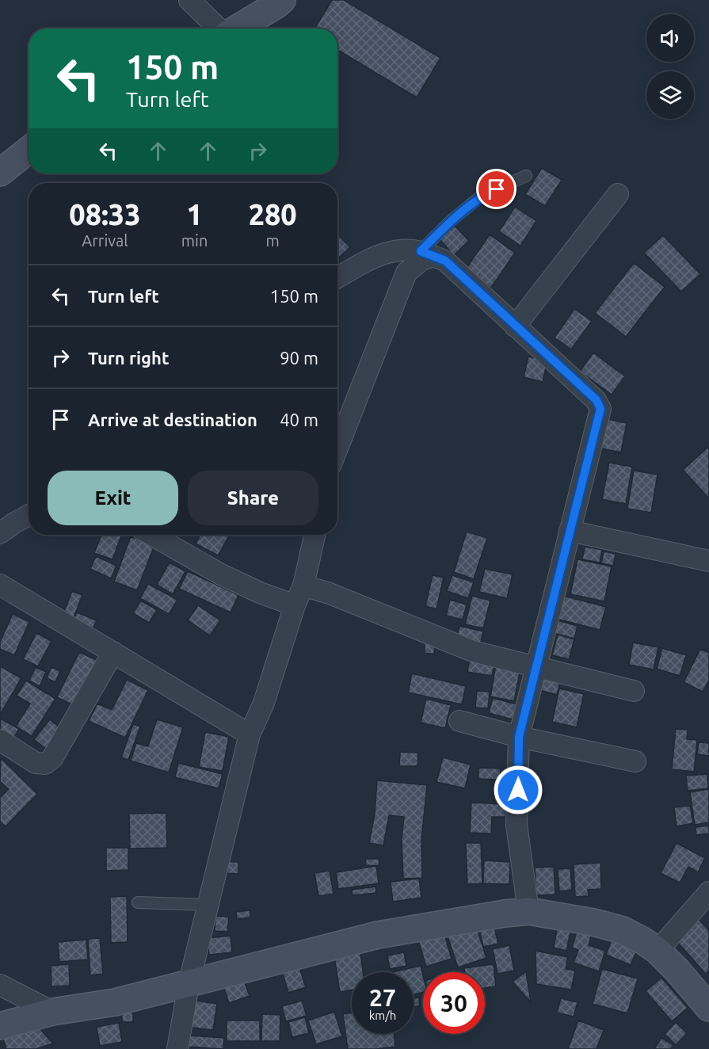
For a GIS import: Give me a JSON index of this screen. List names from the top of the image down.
{
  "page": {
    "turn": ["150 m", "Turn left"],
    "eta": [
      "08:33",
      "Arrival",
      "1",
      "min",
      "280",
      "m"
    ],
    "list": [
      {
        "name": "Turn left",
        "value": "150 m"
      },
      {
        "name": "Turn right",
        "value": "90 m"
      },
      {
        "name": "Arrive at destination",
        "value": "40 m"
      }
    ],
    "buttons": ["Exit", "Share"],
    "speed": "27 km/h",
    "limit": "30"
  }
}
